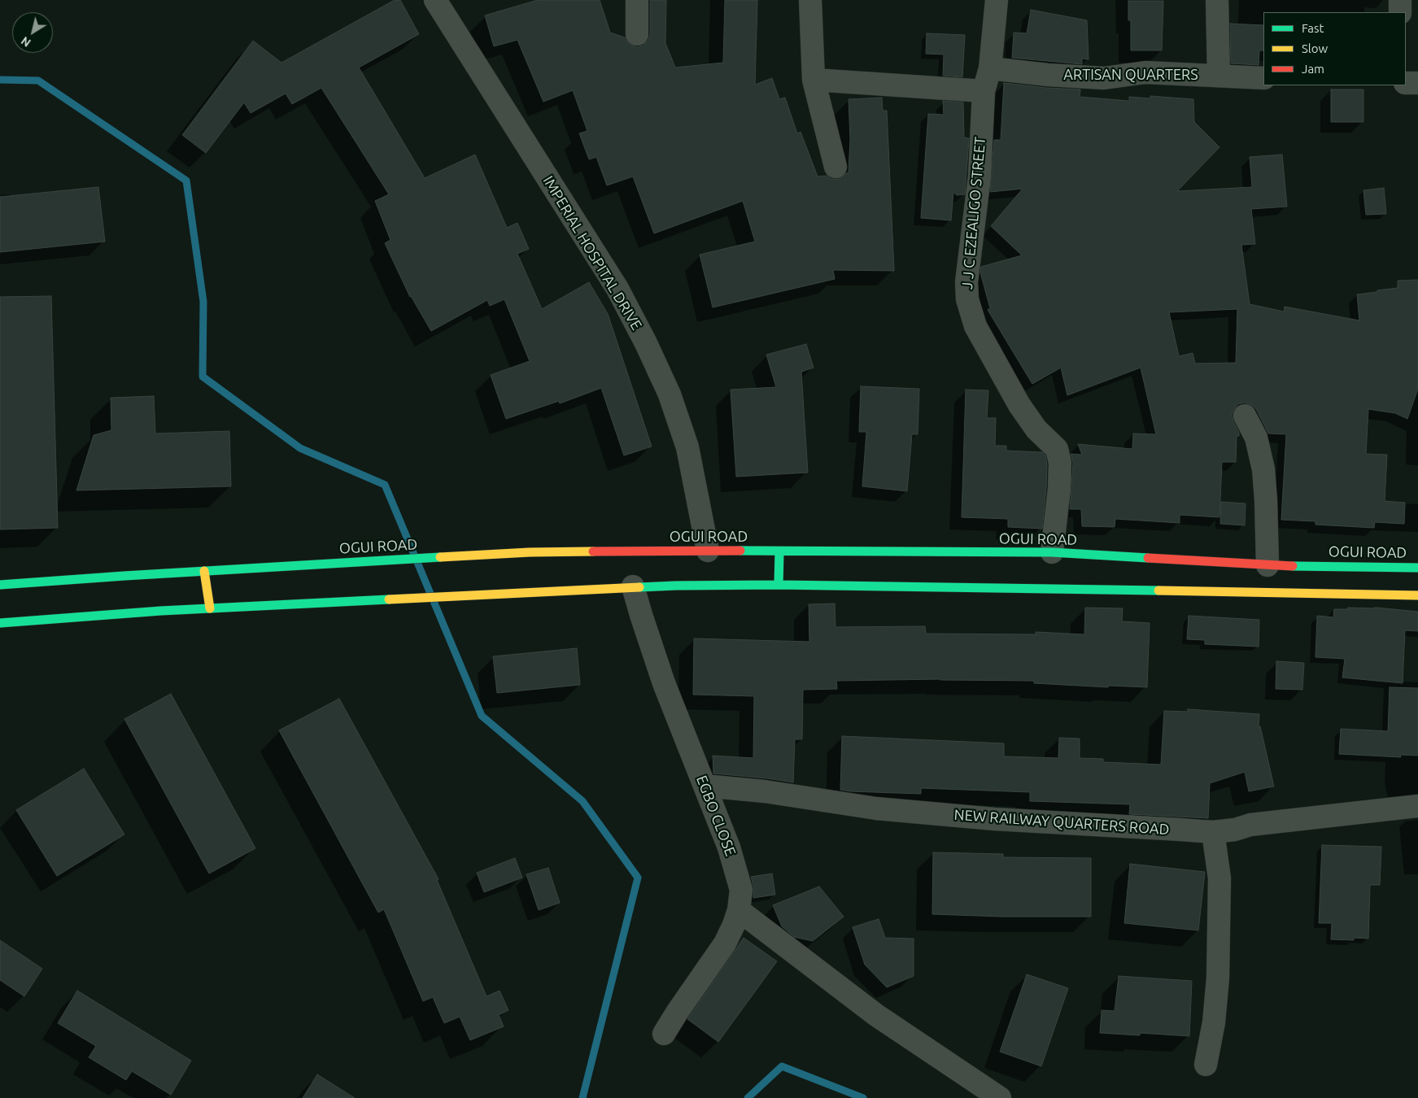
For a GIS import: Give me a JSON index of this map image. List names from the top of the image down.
{
  "streets": {
    "main road": ["OGUI ROAD"],
    "street": [
      "ARTISAN QUARTERS",
      "J J C EZEALIGO STREET",
      "IMPERIAL HOSPITAL DRIVE",
      "EGBO CLOSE",
      "NEW RAILWAY QUARTERS ROAD"
    ]
  },
  "crossings": [
    ["ARTISAN QUARTERS", "J J C EZEALIGO STREET"],
    ["J J C EZEALIGO STREET", "OGUI ROAD"],
    ["IMPERIAL HOSPITAL DRIVE", "OGUI ROAD"],
    ["EGBO CLOSE", "NEW RAILWAY QUARTERS ROAD"]
  ],
  "legend": ["Fast", "Slow", "Jam"],
  "north": "bottom left"
}
